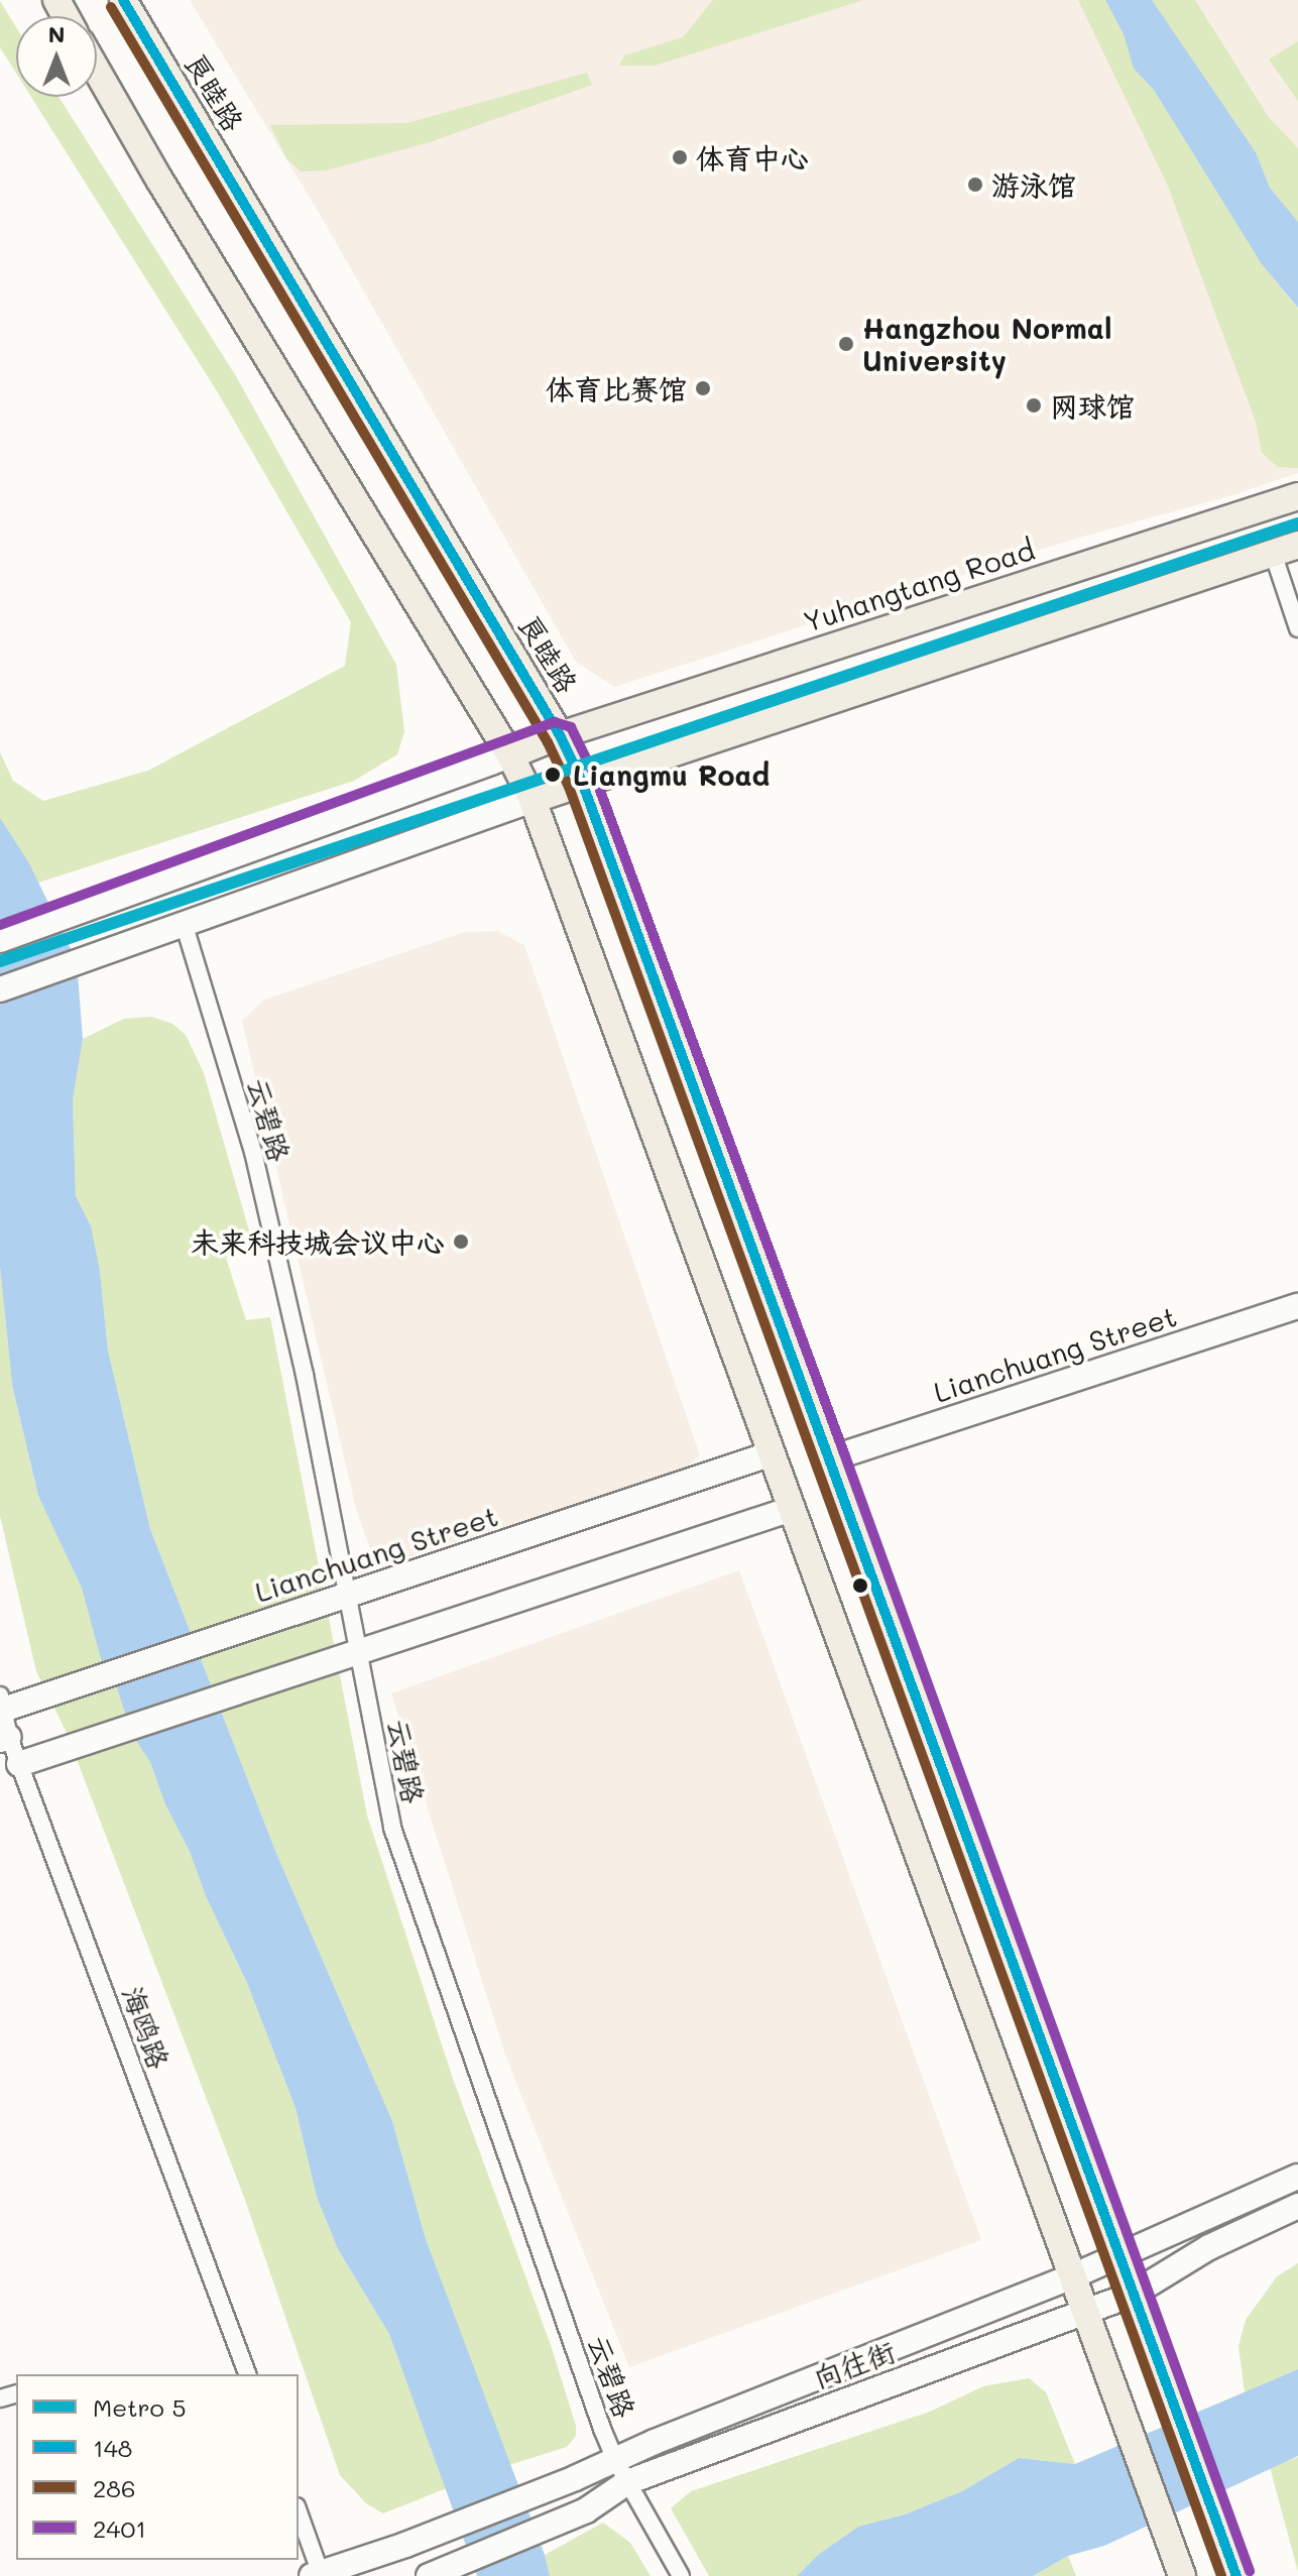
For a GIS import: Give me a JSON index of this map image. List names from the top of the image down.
{
  "streets": {
    "main road": ["良睦路", "Yuhangtang Road"],
    "street": [
      "云碧路",
      "Lianchuang Street",
      "海鸥路",
      "向往街"
    ]
  },
  "crossings": [
    ["良睦路", "Yuhangtang Road"],
    ["良睦路", "Lianchuang Street"],
    ["良睦路", "向往街"],
    ["云碧路", "Lianchuang Street"],
    ["云碧路", "向往街"],
    ["Lianchuang Street", "海鸥路"]
  ],
  "places": [
    "体育中心",
    "游泳馆",
    "Hangzhou Normal University",
    "体育比赛馆",
    "网球馆",
    "Liangmu Road",
    "未来科技城会议中心"
  ],
  "lines": [
    "transit line 148",
    "transit line 286",
    "metro line 5",
    "transit line 2401"
  ],
  "legend": [
    "Metro 5",
    "148",
    "286",
    "2401"
  ],
  "north": "top"
}
